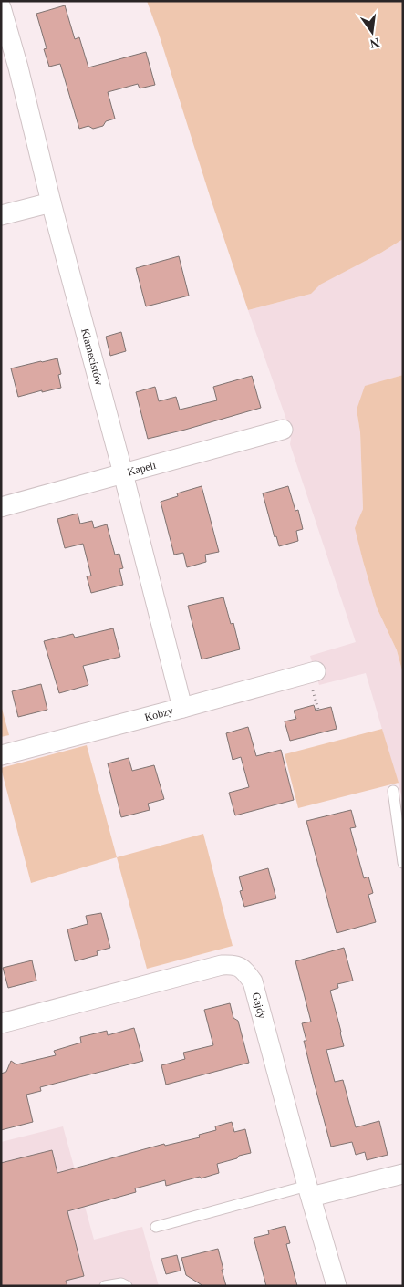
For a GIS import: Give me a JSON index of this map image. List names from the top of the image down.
{
  "streets": {
    "street": [
      "Klarnecistów",
      "Kapeli",
      "Kobzy",
      "Gajdy"
    ]
  },
  "crossings": [
    ["Klarnecistów", "Kapeli"],
    ["Klarnecistów", "Kobzy"]
  ],
  "north": "bottom"
}
